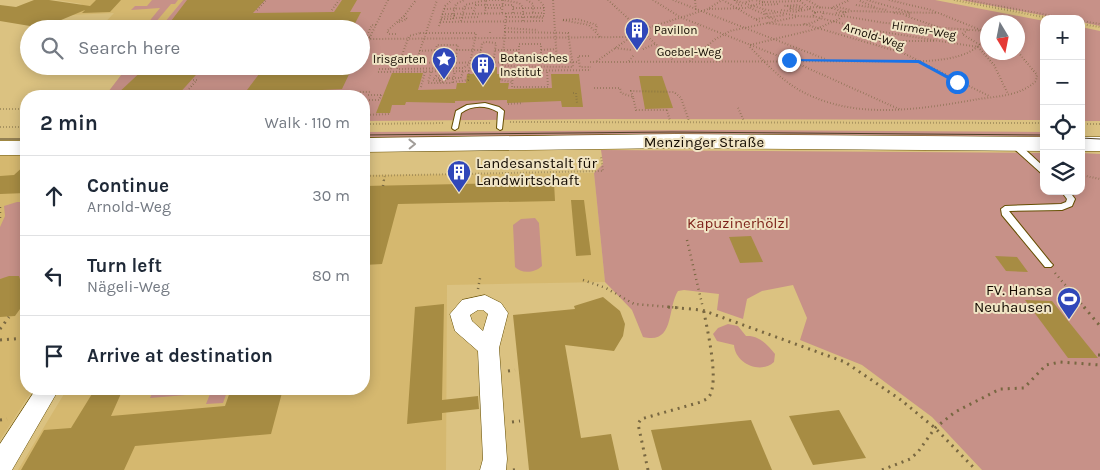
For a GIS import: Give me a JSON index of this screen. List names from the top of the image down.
{
  "streets": {
    "main road": ["Menzinger Straße"],
    "path": ["Hirmer-Weg", "Arnold-Weg", "Goebel-Weg"]
  },
  "crossings": [
    ["Hirmer-Weg", "Goebel-Weg"],
    ["Arnold-Weg", "Goebel-Weg"]
  ],
  "parks": ["Kapuzinerhölzl"],
  "places": {
    "building": ["Pavillon", "Botanisches Institut", "Landesanstalt für Landwirtschaft"],
    "place": ["Irisgarten"],
    "sports": ["FV. Hansa Neuhausen"]
  },
  "north": "bottom",
  "page": {
    "map_buttons": ["+", "−"],
    "search": "Search here",
    "heading": ["2 min", "Walk · 110 m"],
    "list": [
      ["Continue", "Arnold-Weg", "30 m"],
      ["Turn left", "Nägeli-Weg", "80 m"],
      "Arrive at destination"
    ]
  }
}
